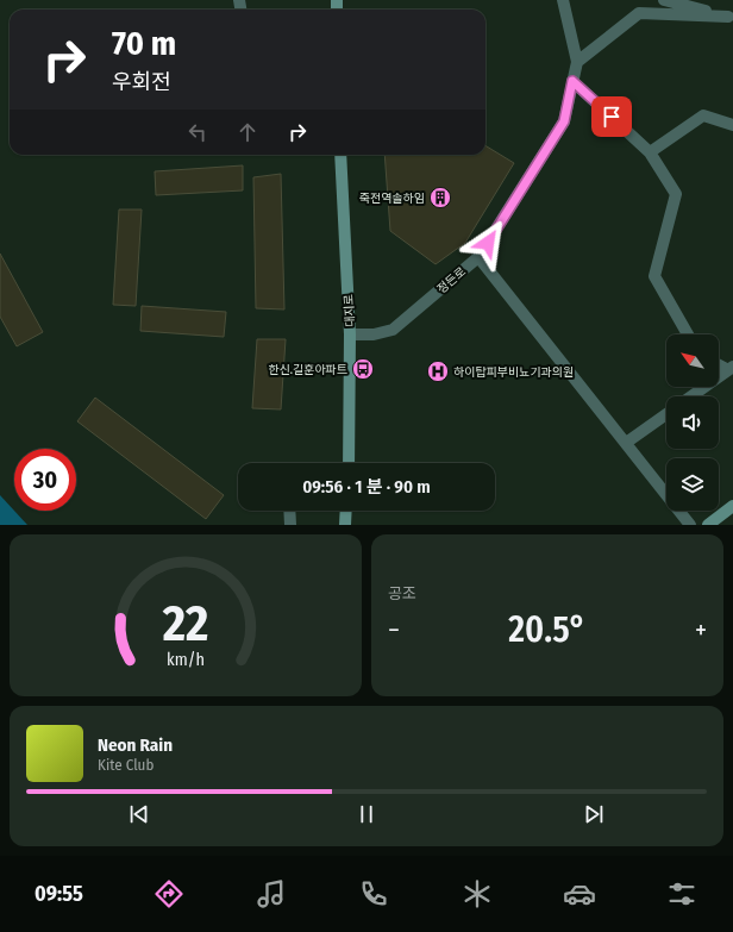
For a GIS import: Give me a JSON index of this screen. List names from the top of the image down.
{
  "streets": {
    "street": ["정든로", "대지로"]
  },
  "crossings": [
    ["정든로", "대지로"]
  ],
  "places": {
    "building": ["죽전역솔하임"],
    "bus stop": ["한신.길훈아파트"],
    "hospital": ["하이탑피부비뇨기과의원"]
  },
  "north": "top left",
  "page": {
    "turn": ["70 m", "우회전"],
    "limit": "30",
    "trip": "09:56 · 1 분 · 90 m",
    "tile": "공조",
    "heat": ["−", "20.5°", "+"],
    "song": ["Neon Rain", "Kite Club"],
    "tabs": "09:55",
    "gauge": ["22", "km/h"]
  }
}
